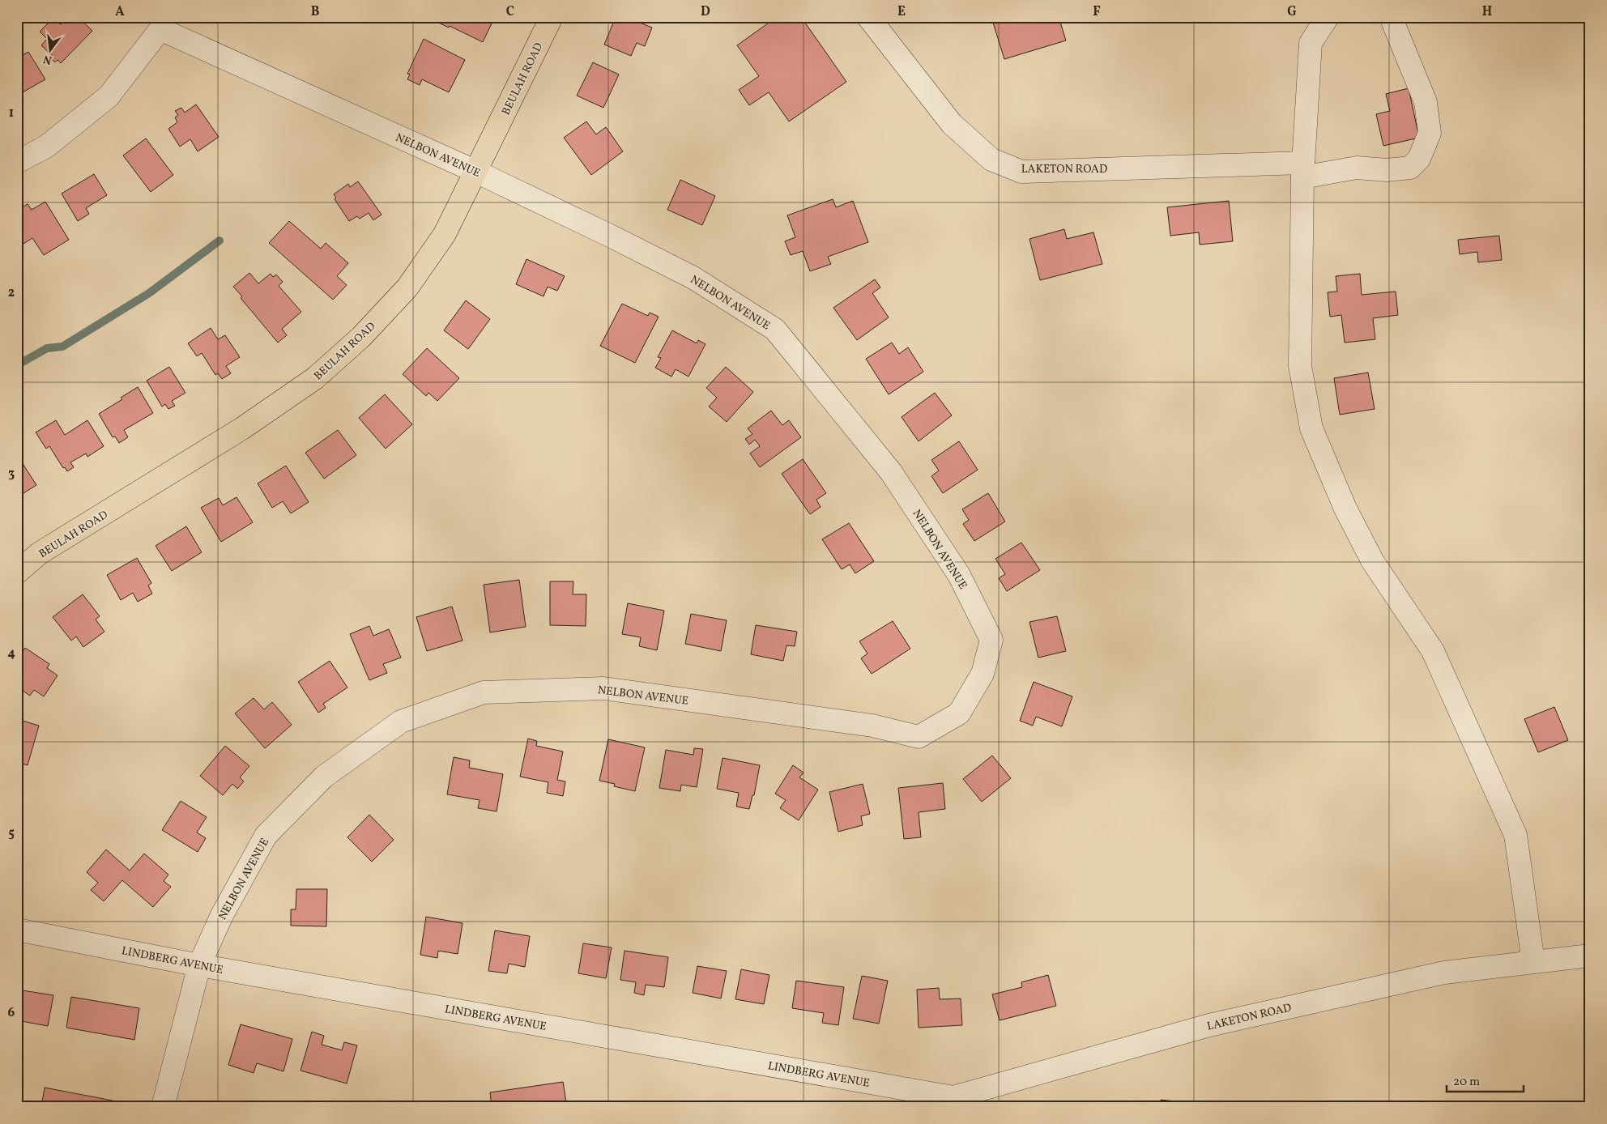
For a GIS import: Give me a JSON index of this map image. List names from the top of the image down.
{
  "streets": {
    "main road": ["BEULAH ROAD"],
    "street": ["NELBON AVENUE", "LAKETON ROAD", "LINDBERG AVENUE"]
  },
  "crossings": [
    ["BEULAH ROAD", "NELBON AVENUE"],
    ["NELBON AVENUE", "LINDBERG AVENUE"],
    ["LAKETON ROAD", "LINDBERG AVENUE"]
  ],
  "scale_bar": "20 m",
  "north": "bottom",
  "grid": {
    "columns": [
      "A",
      "B",
      "C",
      "D",
      "E",
      "F",
      "G",
      "H"
    ],
    "rows": [
      "1",
      "2",
      "3",
      "4",
      "5",
      "6"
    ]
  }
}
